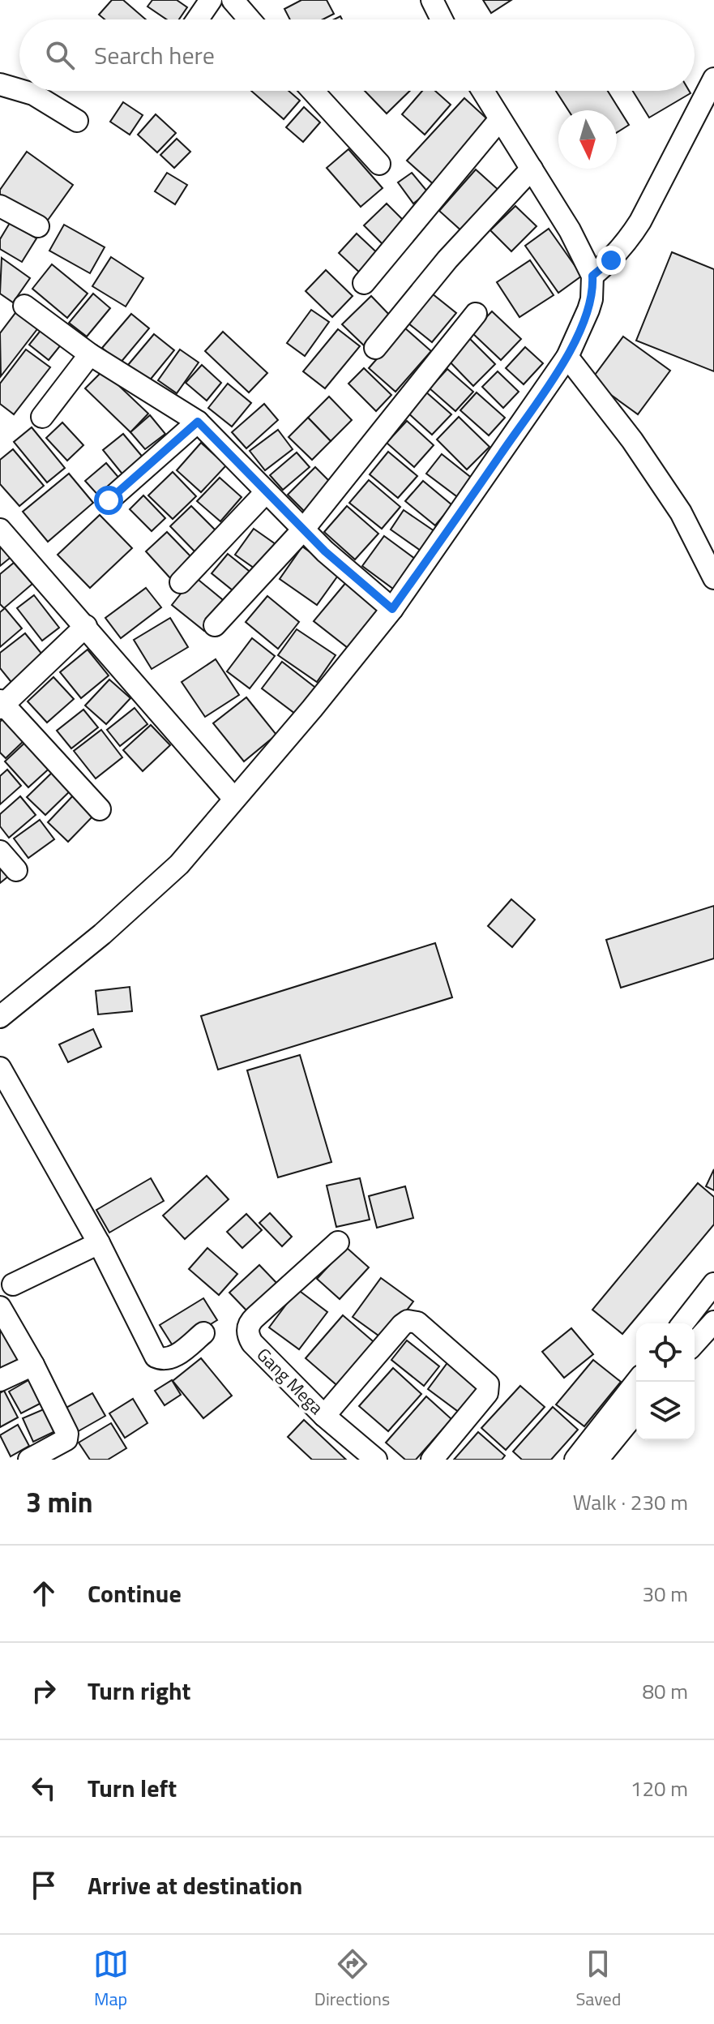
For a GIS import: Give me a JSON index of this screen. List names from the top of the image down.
{
  "streets": {
    "street": ["Gang Mega"]
  },
  "north": "bottom",
  "page": {
    "search": "Search here",
    "heading": ["3 min", "Walk · 230 m"],
    "list": [
      ["Continue", "30 m"],
      ["Turn right", "80 m"],
      ["Turn left", "120 m"],
      "Arrive at destination"
    ],
    "nav": ["Map", "Directions", "Saved"]
  }
}
